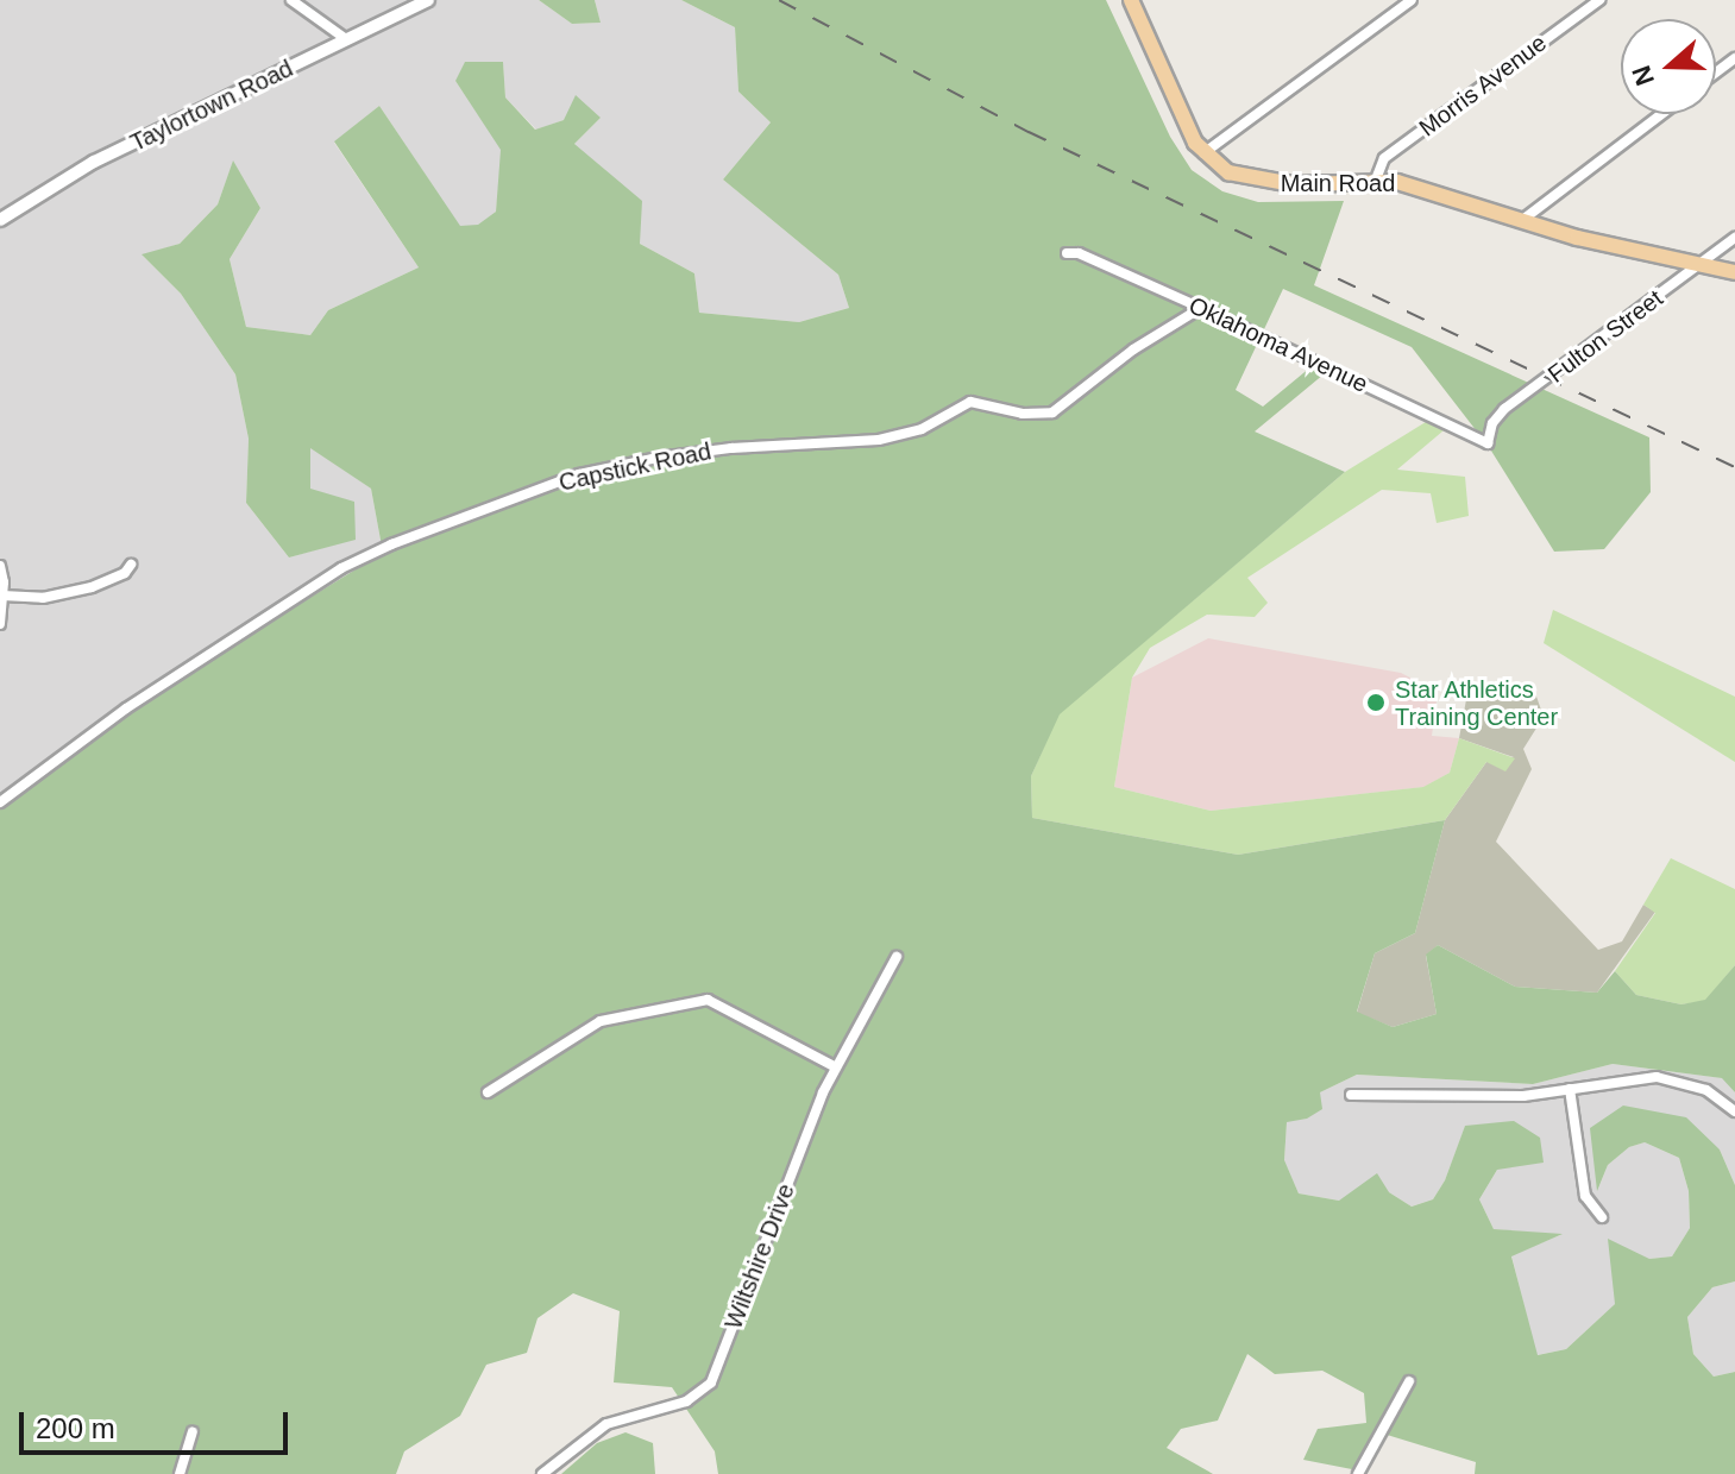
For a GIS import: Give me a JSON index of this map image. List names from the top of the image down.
{
  "streets": {
    "main road": ["Main Road"],
    "street": [
      "Morris Avenue",
      "Taylortown Road",
      "Fulton Street",
      "Oklahoma Avenue",
      "Capstick Road",
      "Wiltshire Drive"
    ]
  },
  "crossings": [
    ["Morris Avenue", "Main Road"],
    ["Main Road", "Fulton Street"],
    ["Fulton Street", "Oklahoma Avenue"],
    ["Oklahoma Avenue", "Capstick Road"]
  ],
  "places": ["Star Athletics Training Center"],
  "scale_bar": "200 m",
  "north": "left"
}
